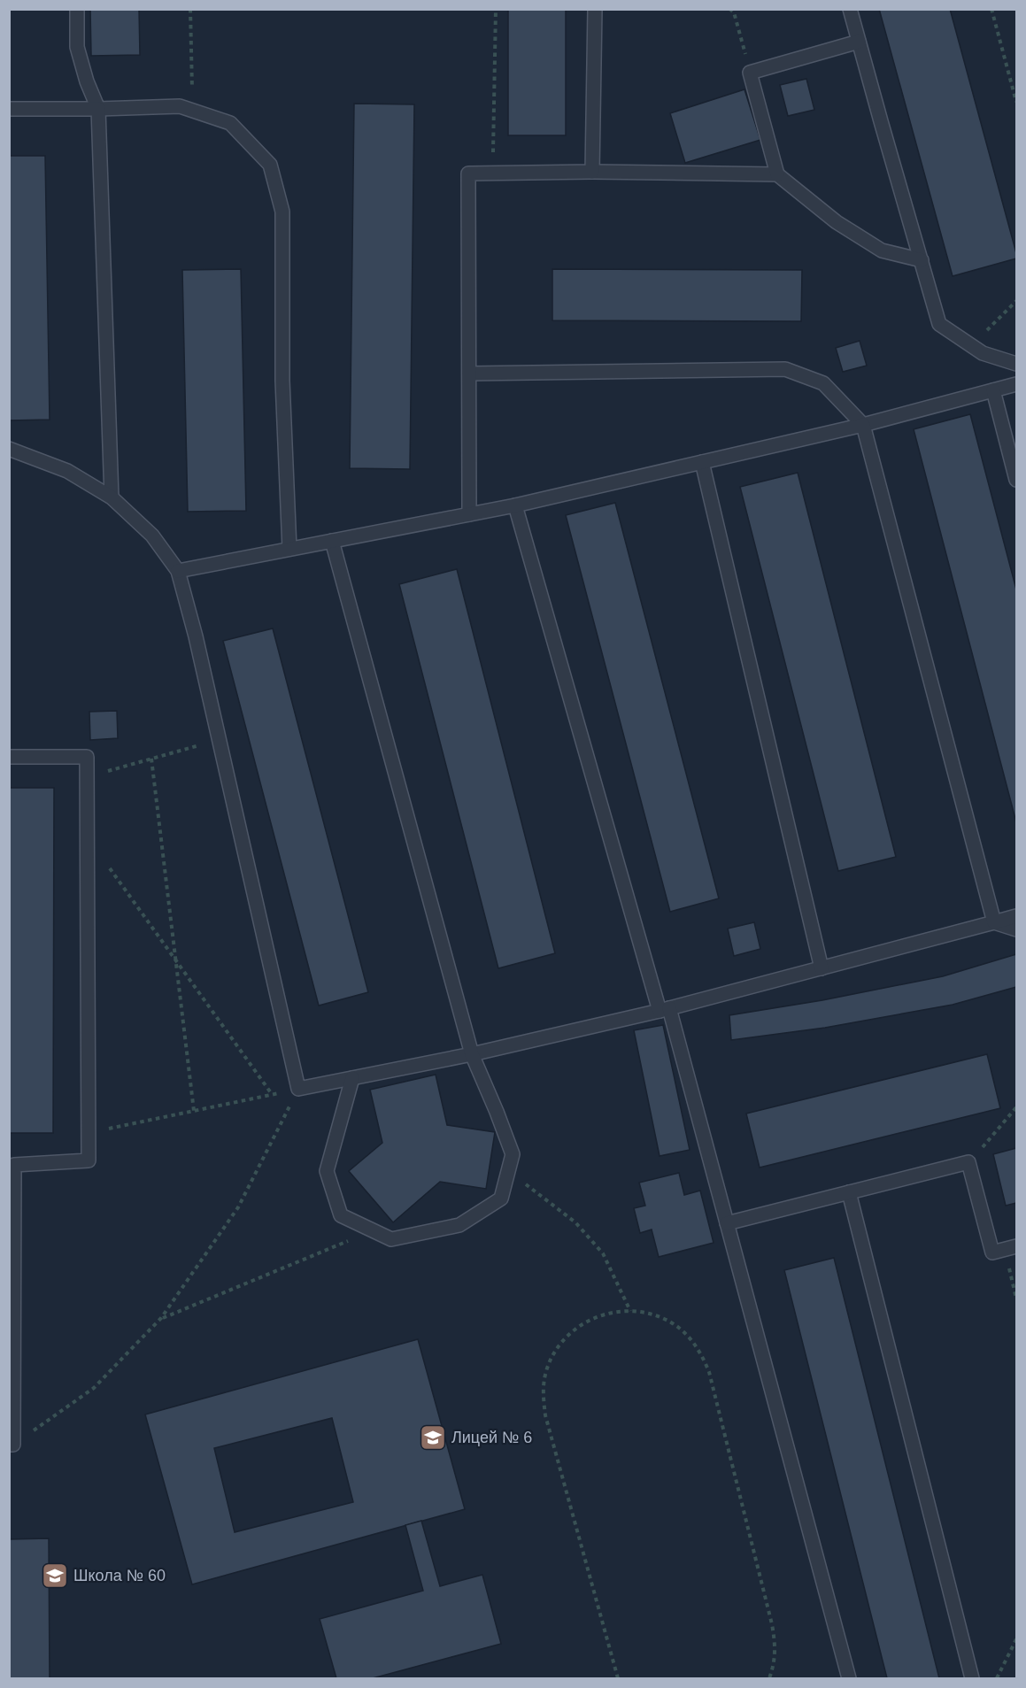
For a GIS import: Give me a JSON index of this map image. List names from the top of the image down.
{
  "places": {
    "school or university": ["Лицей № 6", "Школа № 60"]
  }
}
